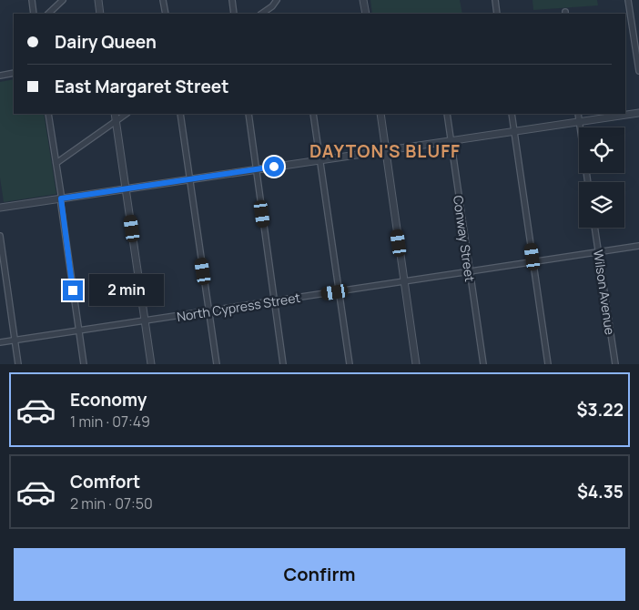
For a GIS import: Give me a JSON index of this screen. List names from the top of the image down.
{
  "streets": {
    "street": ["Conway Street", "Wilson Avenue", "North Cypress Street"]
  },
  "crossings": [
    ["Conway Street", "North Cypress Street"],
    ["Wilson Avenue", "North Cypress Street"]
  ],
  "districts": ["DAYTON'S BLUFF"],
  "page": {
    "banner": ["Dairy Queen", "East Margaret Street"],
    "bubble": "2 min",
    "list": [
      {
        "name": "Economy",
        "note": "1 min · 07:49",
        "value": "$3.22"
      },
      {
        "name": "Comfort",
        "note": "2 min · 07:50",
        "value": "$4.35"
      }
    ],
    "buttons": "Confirm"
  }
}
